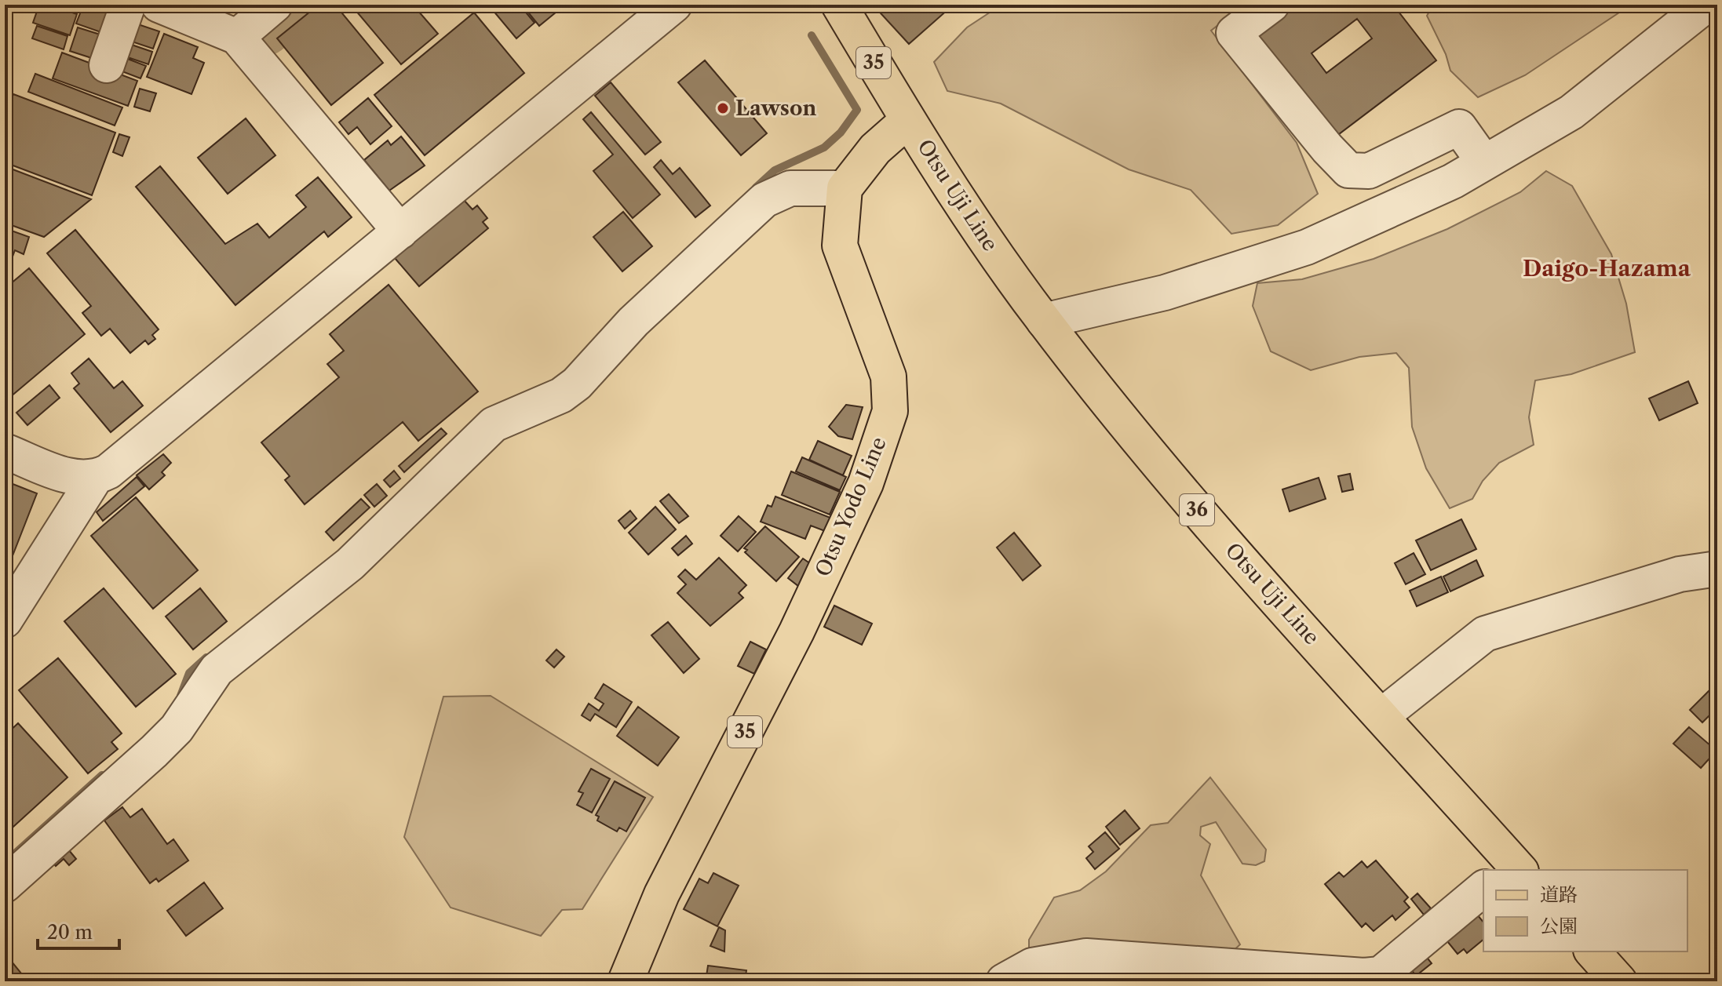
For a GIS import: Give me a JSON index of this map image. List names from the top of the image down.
{
  "streets": {
    "main road": [
      "35",
      "Otsu Uji Line",
      "Otsu Yodo Line",
      "36"
    ]
  },
  "crossings": [
    ["35", "Otsu Uji Line"]
  ],
  "districts": ["Daigo-Hazama"],
  "places": ["Lawson"],
  "legend": ["道路", "公園"],
  "scale_bar": "20 m"
}
